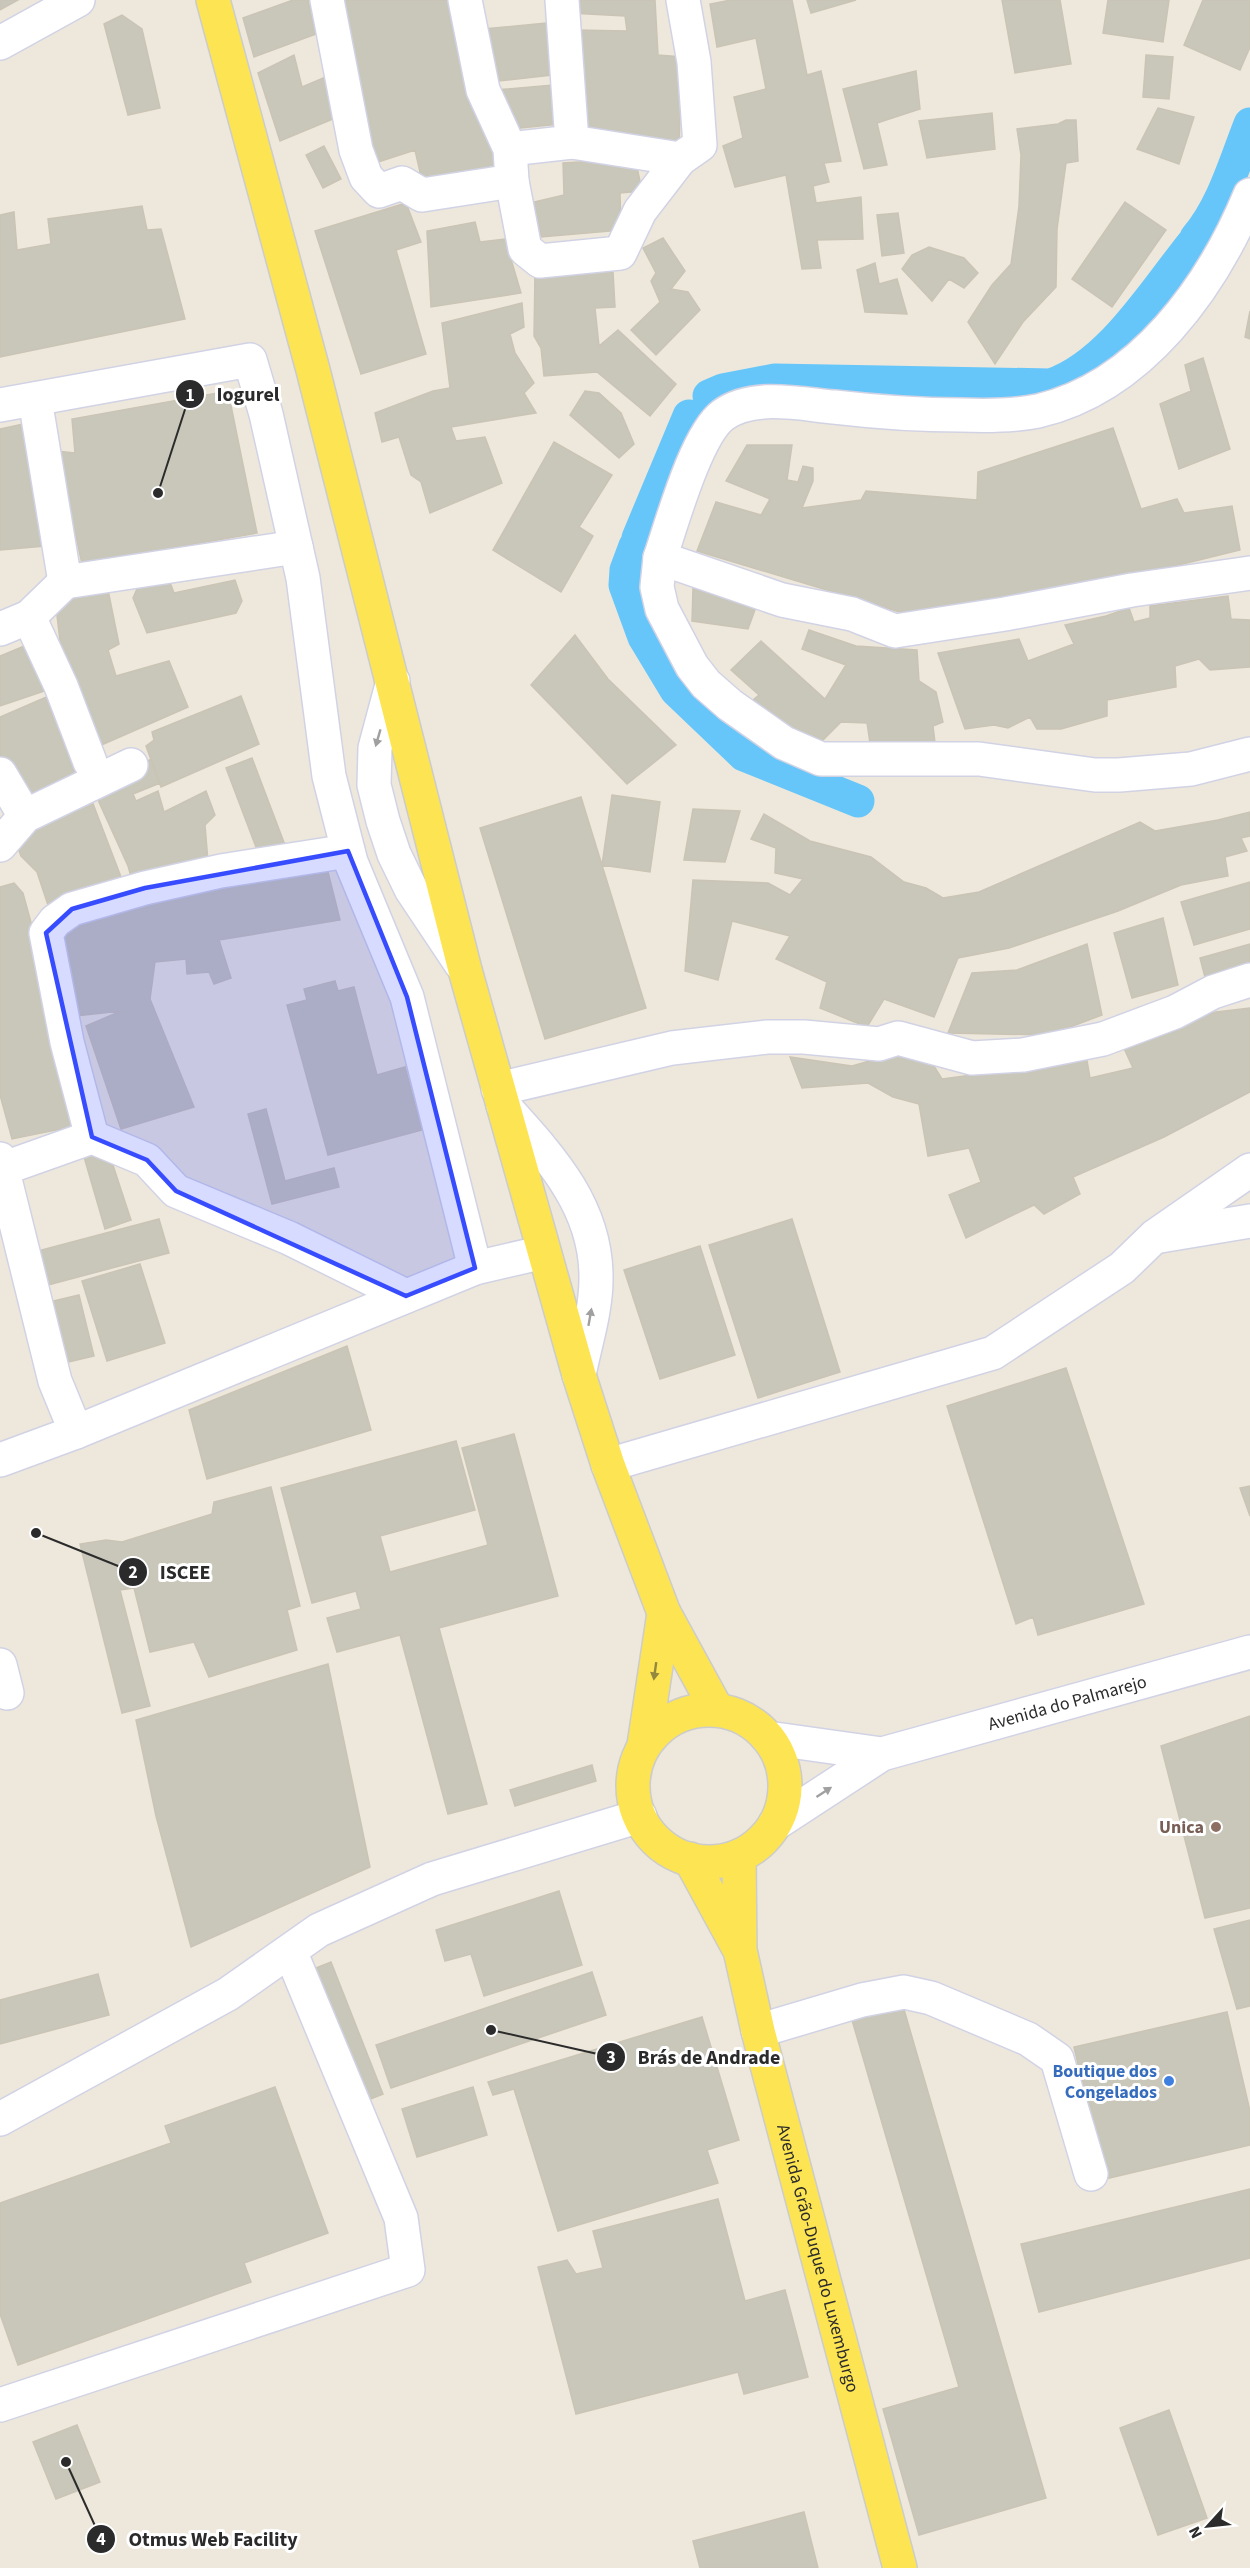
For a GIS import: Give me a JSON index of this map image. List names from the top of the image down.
{
  "streets": {
    "main road": ["Avenida Grão-Duque do Luxemburgo"],
    "street": ["Avenida do Palmarejo"]
  },
  "crossings": [
    ["Avenida do Palmarejo", "Avenida Grão-Duque do Luxemburgo"]
  ],
  "places": [
    "Iogurel",
    "ISCEE",
    "Unica",
    "Brás de Andrade",
    "Boutique dos Congelados",
    "Otmus Web Facility"
  ],
  "north": "bottom left"
}
